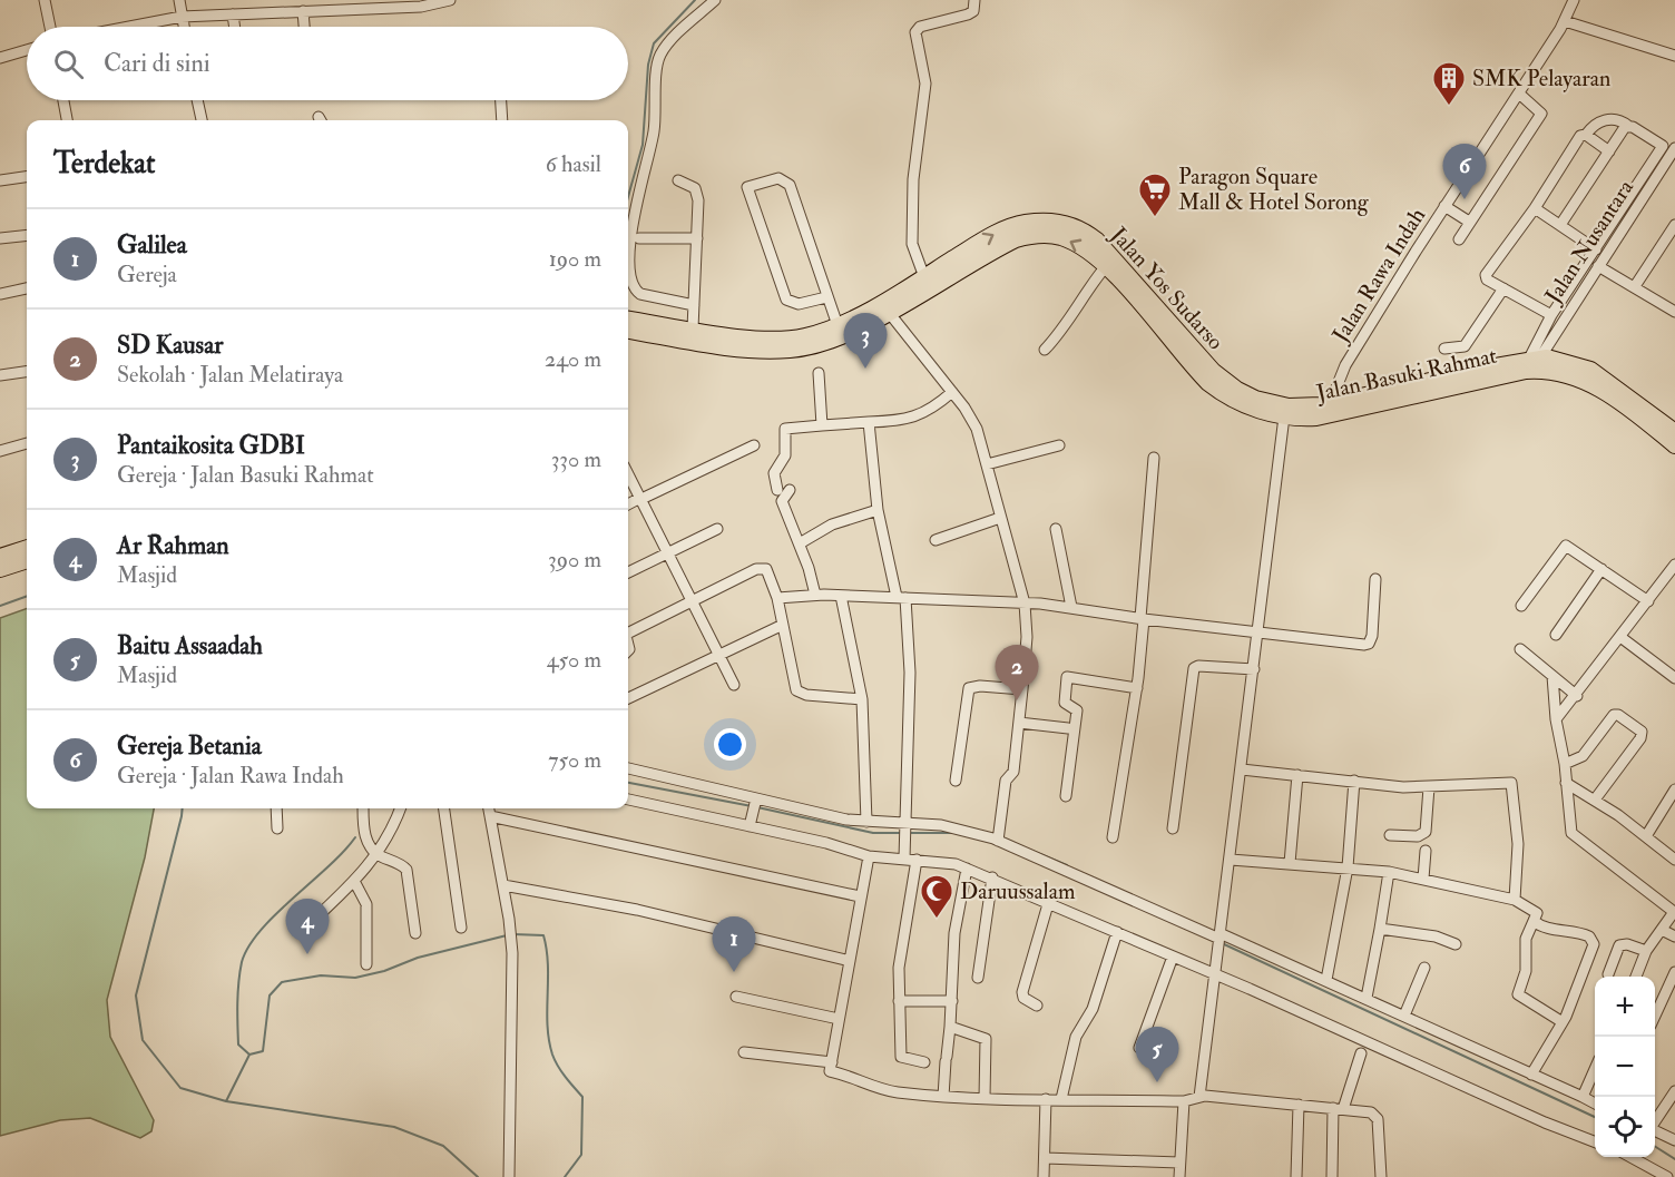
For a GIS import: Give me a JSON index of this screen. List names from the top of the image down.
{
  "streets": {
    "highway": ["Jalan Yos Sudarso", "Jalan Basuki Rahmat"],
    "street": ["Jalan Nusantara", "Jalan Rawa Indah"]
  },
  "crossings": [
    ["Jalan Nusantara", "Jalan Yos Sudarso"],
    ["Jalan Rawa Indah", "Jalan Yos Sudarso"],
    ["Jalan Yos Sudarso", "Jalan Basuki Rahmat"]
  ],
  "one_way": ["Jalan Yos Sudarso"],
  "places": {
    "building": ["SMK Pelayaran"],
    "supermarket": ["Paragon Square Mall & Hotel Sorong"],
    "mosque": ["Daruussalam"]
  },
  "page": {
    "search": "Cari di sini",
    "heading": ["Terdekat", "6 hasil"],
    "pins": [
      "6",
      "3",
      "2",
      "4",
      "1",
      "5"
    ],
    "list": [
      {
        "mark": "1",
        "name": "Galilea",
        "note": "Gereja",
        "value": "190 m"
      },
      {
        "mark": "2",
        "name": "SD Kausar",
        "note": "Sekolah · Jalan Melatiraya",
        "value": "240 m"
      },
      {
        "mark": "3",
        "name": "Pantaikosita GDBI",
        "note": "Gereja · Jalan Basuki Rahmat",
        "value": "330 m"
      },
      {
        "mark": "4",
        "name": "Ar Rahman",
        "note": "Masjid",
        "value": "390 m"
      },
      {
        "mark": "5",
        "name": "Baitu Assaadah",
        "note": "Masjid",
        "value": "450 m"
      },
      {
        "mark": "6",
        "name": "Gereja Betania",
        "note": "Gereja · Jalan Rawa Indah",
        "value": "750 m"
      }
    ],
    "map_buttons": ["+", "−"]
  }
}
